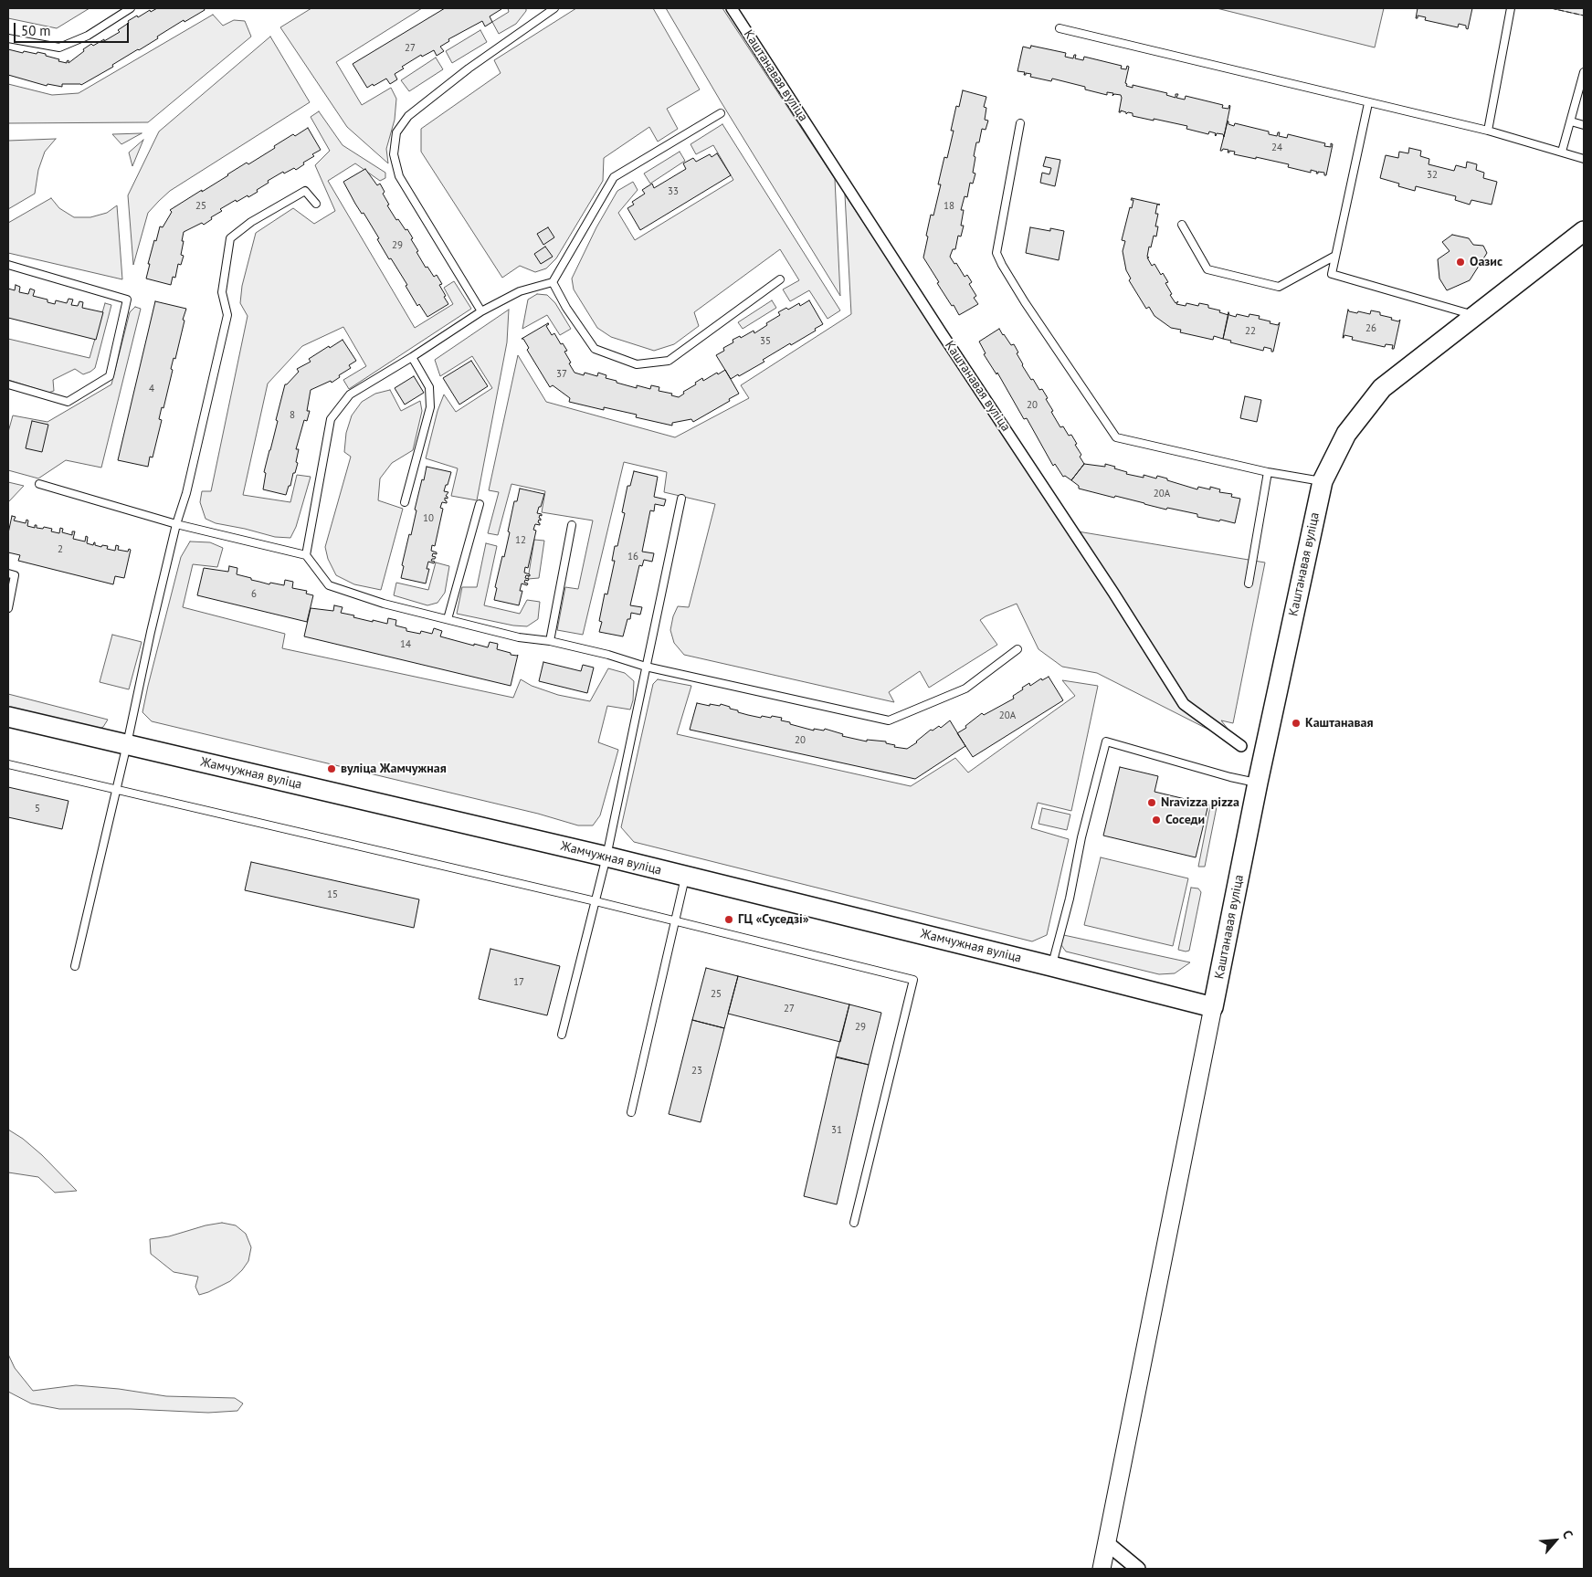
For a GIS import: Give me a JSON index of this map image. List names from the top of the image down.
{
  "streets": {
    "main road": ["Каштанавая вуліца", "Жамчужная вуліца"]
  },
  "crossings": [
    ["Каштанавая вуліца", "Жамчужная вуліца"]
  ],
  "places": [
    "Оазис",
    "Каштанавая",
    "вуліца Жамчужная",
    "Nravizza pizza",
    "Соседи",
    "ГЦ «Суседзі»"
  ],
  "house_numbers": [
    "27",
    "24",
    "32",
    "33",
    "25",
    "18",
    "29",
    "26",
    "22",
    "35",
    "37",
    "4",
    "20",
    "8",
    "20А",
    "10",
    "12",
    "2",
    "16",
    "6",
    "14",
    "20А",
    "20",
    "5",
    "15",
    "17",
    "25",
    "27",
    "29",
    "23",
    "31"
  ],
  "scale_bar": "50 m",
  "north": "top right"
}
